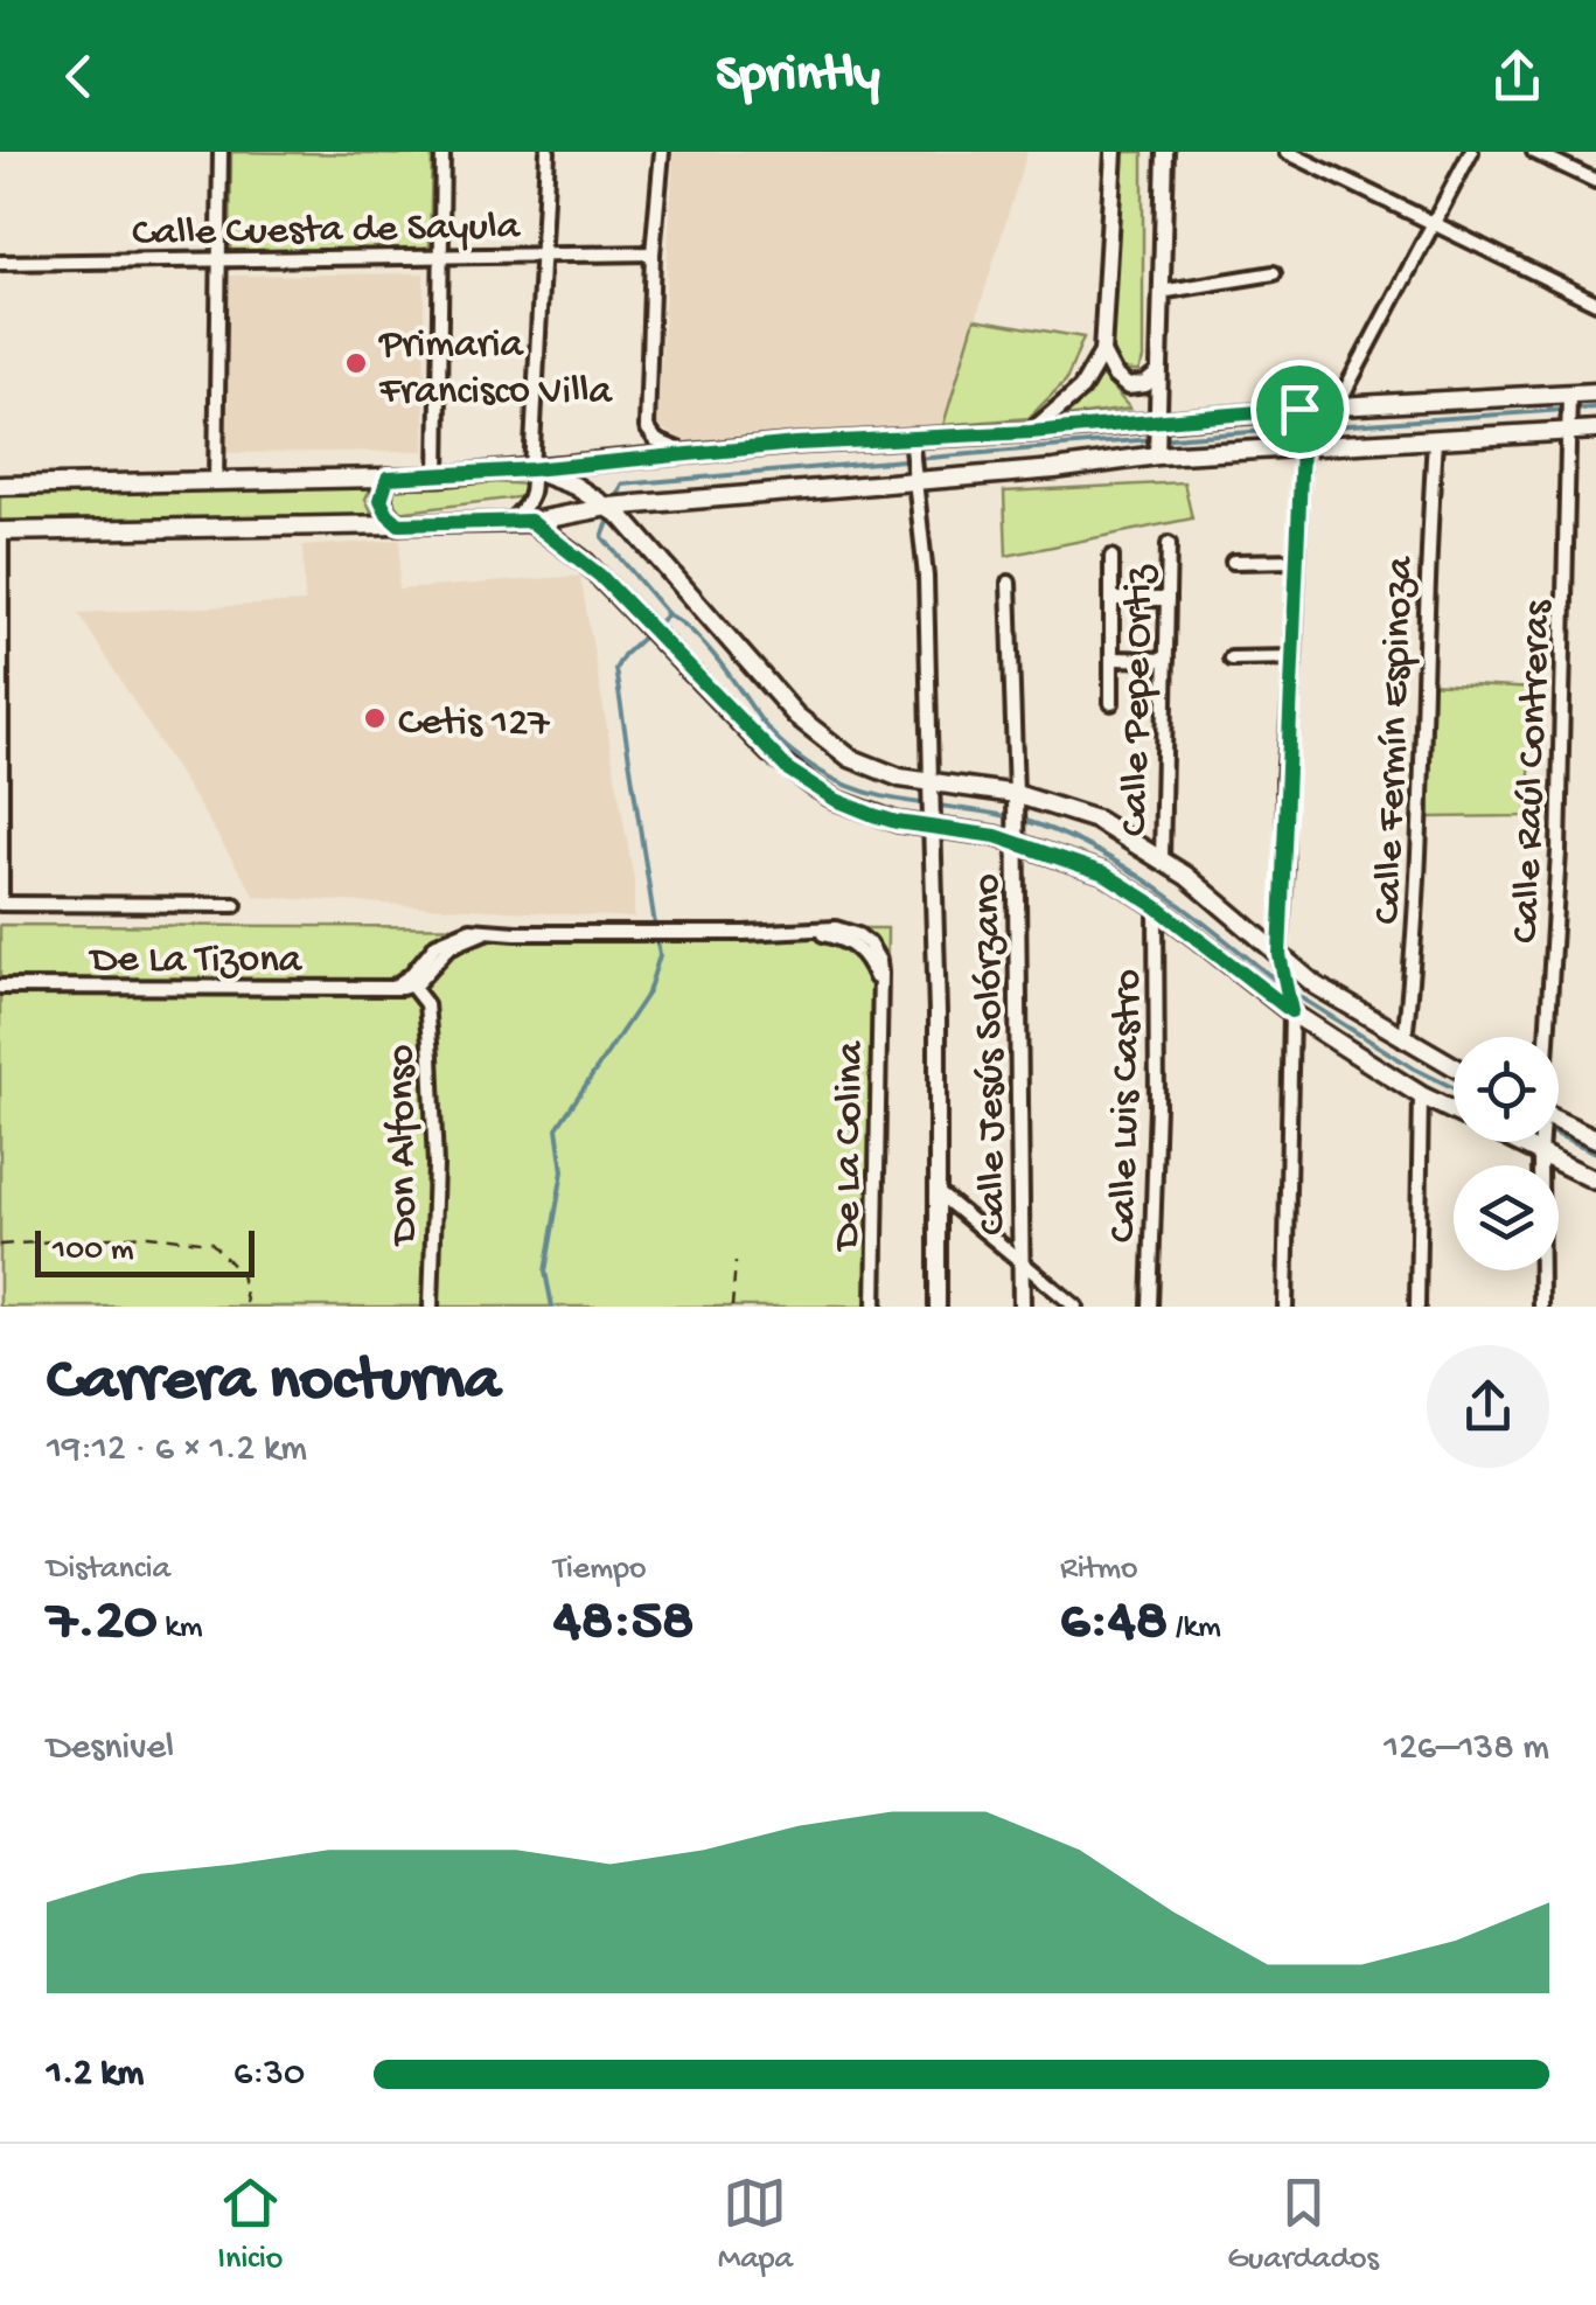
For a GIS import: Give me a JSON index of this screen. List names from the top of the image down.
{
  "streets": {
    "street": [
      "Calle Cuesta de Sayula",
      "Calle Pepe Ortiz",
      "Calle Fermín Espinoza",
      "Calle Raúl Contreras",
      "De La Tizona",
      "Calle Jesús Solórzano",
      "Calle Luis Castro",
      "Don Alfonso",
      "De La Colina"
    ]
  },
  "crossings": [
    ["De La Tizona", "Don Alfonso"],
    ["Don Alfonso", "De La Colina"]
  ],
  "places": ["Primaria Francisco Villa", "Cetis 127"],
  "scale_bar": "100 m",
  "page": {
    "header": "Sprintly",
    "scale": "100 m",
    "heading": ["Carrera nocturna", "19:12 · 6 × 1.2 km"],
    "stats": [
      ["Distancia", "7.20 km"],
      ["Tiempo", "48:58"],
      ["Ritmo", "6:48 /km"]
    ],
    "chart": ["Desnivel", "126–138 m"],
    "list": [
      {
        "name": "1.2 km",
        "note": "6:30"
      }
    ],
    "tabs": ["Inicio", "Mapa", "Guardados"]
  }
}
